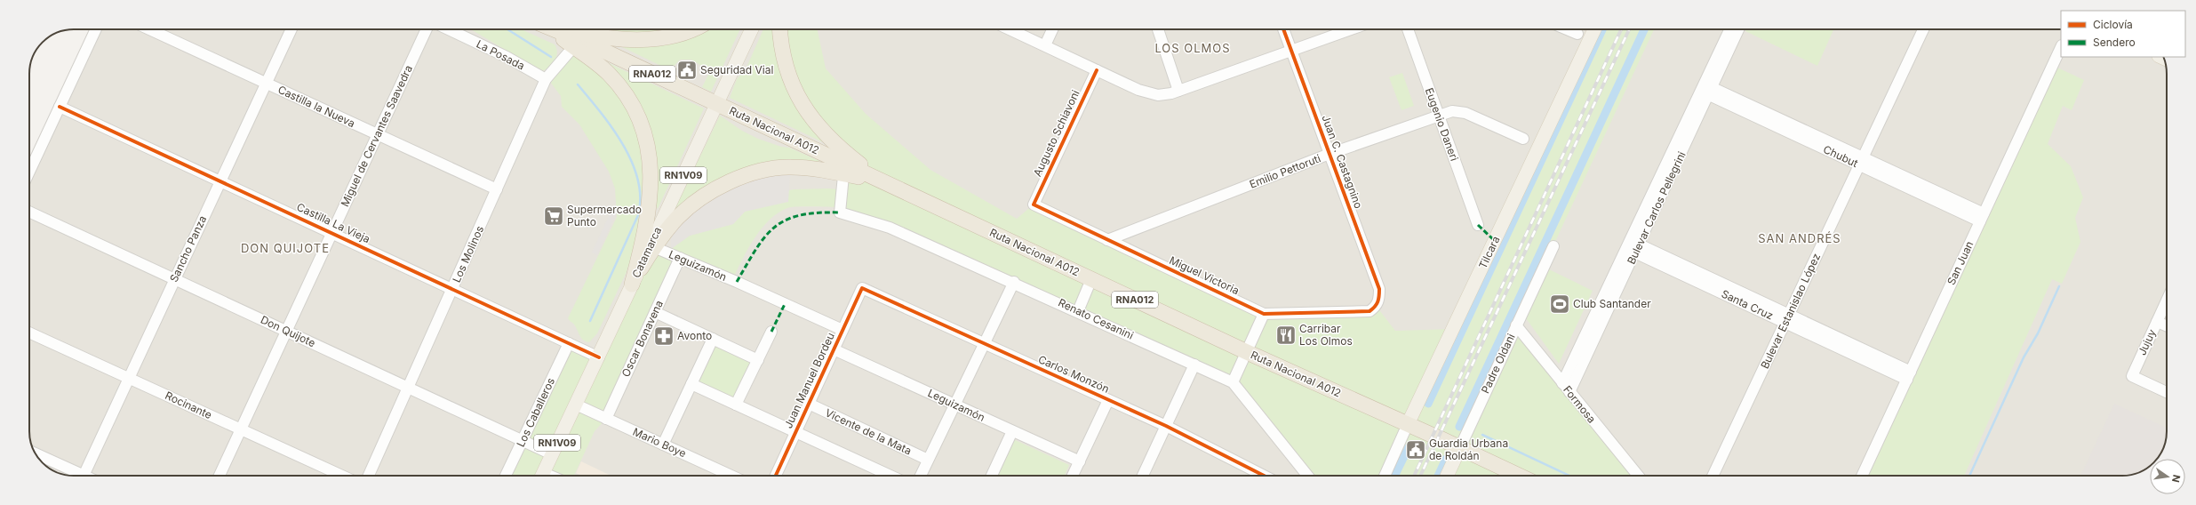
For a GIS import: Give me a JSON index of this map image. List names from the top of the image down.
{
  "streets": {
    "highway": ["RNA012", "Ruta Nacional A012"],
    "main road": [
      "RN1V09",
      "Catamarca",
      "Tilcara",
      "Padre Oldani"
    ],
    "street": [
      "La Posada",
      "Castilla la Nueva",
      "Eugenio Daneri",
      "Augusto Schiavoni",
      "Miguel de Cervantes Saavedra",
      "Chubut",
      "Juan C. Castagnino",
      "Emilio Pettoruti",
      "Bulevar Carlos Pellegrini",
      "Castilla La Vieja",
      "Sancho Panza",
      "Los Molinos",
      "San Juan",
      "Leguizamón",
      "Miguel Victoria",
      "Santa Cruz",
      "Bulevar Estanislao López",
      "Renato Cesanini",
      "Don Quijote",
      "Oscar Bonavena",
      "Jujuy",
      "Carlos Monzón",
      "Juan Manuel Bordeu",
      "Formosa",
      "Rocinante",
      "Los Caballeros",
      "Vicente de la Mata",
      "Mario Boye"
    ]
  },
  "crossings": [
    ["La Posada", "Los Molinos"],
    ["Castilla la Nueva", "Miguel de Cervantes Saavedra"],
    ["Castilla la Nueva", "Sancho Panza"],
    ["Castilla la Nueva", "Los Molinos"],
    ["Eugenio Daneri", "Emilio Pettoruti"],
    ["Ruta Nacional A012", "Catamarca"],
    ["Ruta Nacional A012", "Tilcara"],
    ["Ruta Nacional A012", "Los Molinos"],
    ["Ruta Nacional A012", "Renato Cesanini"],
    ["Ruta Nacional A012", "Padre Oldani"],
    ["Augusto Schiavoni", "Miguel Victoria"],
    ["Miguel de Cervantes Saavedra", "Castilla La Vieja"],
    ["Miguel de Cervantes Saavedra", "Don Quijote"],
    ["Miguel de Cervantes Saavedra", "Rocinante"],
    ["Chubut", "Bulevar Carlos Pellegrini"],
    ["Chubut", "San Juan"],
    ["Chubut", "Bulevar Estanislao López"],
    ["Juan C. Castagnino", "Emilio Pettoruti"],
    ["Juan C. Castagnino", "Miguel Victoria"],
    ["Emilio Pettoruti", "Miguel Victoria"],
    ["Bulevar Carlos Pellegrini", "Santa Cruz"],
    ["Bulevar Carlos Pellegrini", "Formosa"],
    ["Castilla La Vieja", "Sancho Panza"],
    ["Castilla La Vieja", "Catamarca"],
    ["Castilla La Vieja", "Los Molinos"],
    ["Castilla La Vieja", "Los Caballeros"],
    ["Sancho Panza", "Don Quijote"],
    ["Sancho Panza", "Rocinante"],
    ["Catamarca", "Leguizamón"],
    ["Catamarca", "Don Quijote"],
    ["Catamarca", "Mario Boye"],
    ["Los Molinos", "Don Quijote"],
    ["San Juan", "Santa Cruz"],
    ["Leguizamón", "Oscar Bonavena"],
    ["Leguizamón", "Juan Manuel Bordeu"],
    ["Santa Cruz", "Bulevar Estanislao López"],
    ["Don Quijote", "Los Caballeros"],
    ["Oscar Bonavena", "Mario Boye"],
    ["Padre Oldani", "Formosa"],
    ["Carlos Monzón", "Juan Manuel Bordeu"],
    ["Juan Manuel Bordeu", "Vicente de la Mata"]
  ],
  "districts": ["LOS OLMOS", "SAN ANDRÉS", "DON QUIJOTE"],
  "places": {
    "public building": ["Seguridad Vial", "Guardia Urbana de Roldán"],
    "supermarket": ["Supermercado Punto"],
    "sports": ["Club Santander"],
    "restaurant": ["Carribar Los Olmos"],
    "pharmacy": ["Avonto"]
  },
  "legend": ["Ciclovía", "Sendero"],
  "north": "right"
}
